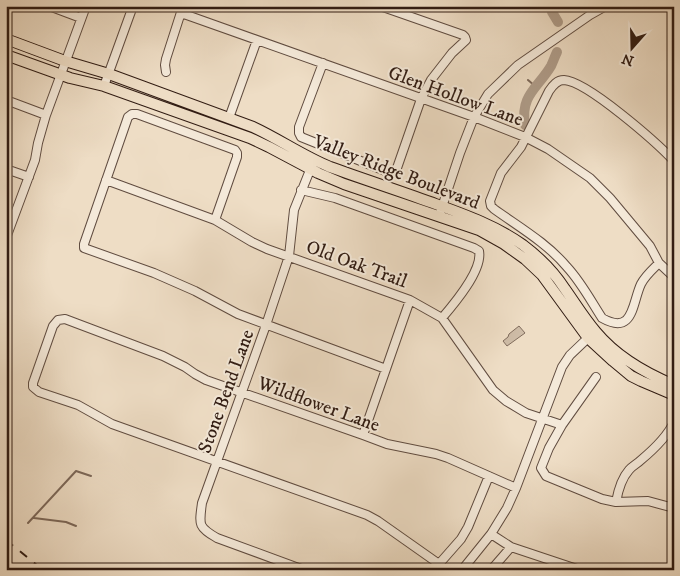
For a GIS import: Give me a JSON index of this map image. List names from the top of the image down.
{
  "streets": {
    "main road": ["Valley Ridge Boulevard"],
    "street": [
      "Glen Hollow Lane",
      "Old Oak Trail",
      "Stone Bend Lane",
      "Wildflower Lane"
    ]
  },
  "crossings": [
    ["Valley Ridge Boulevard", "Stone Bend Lane"],
    ["Old Oak Trail", "Stone Bend Lane"],
    ["Stone Bend Lane", "Wildflower Lane"]
  ],
  "north": "bottom"
}
